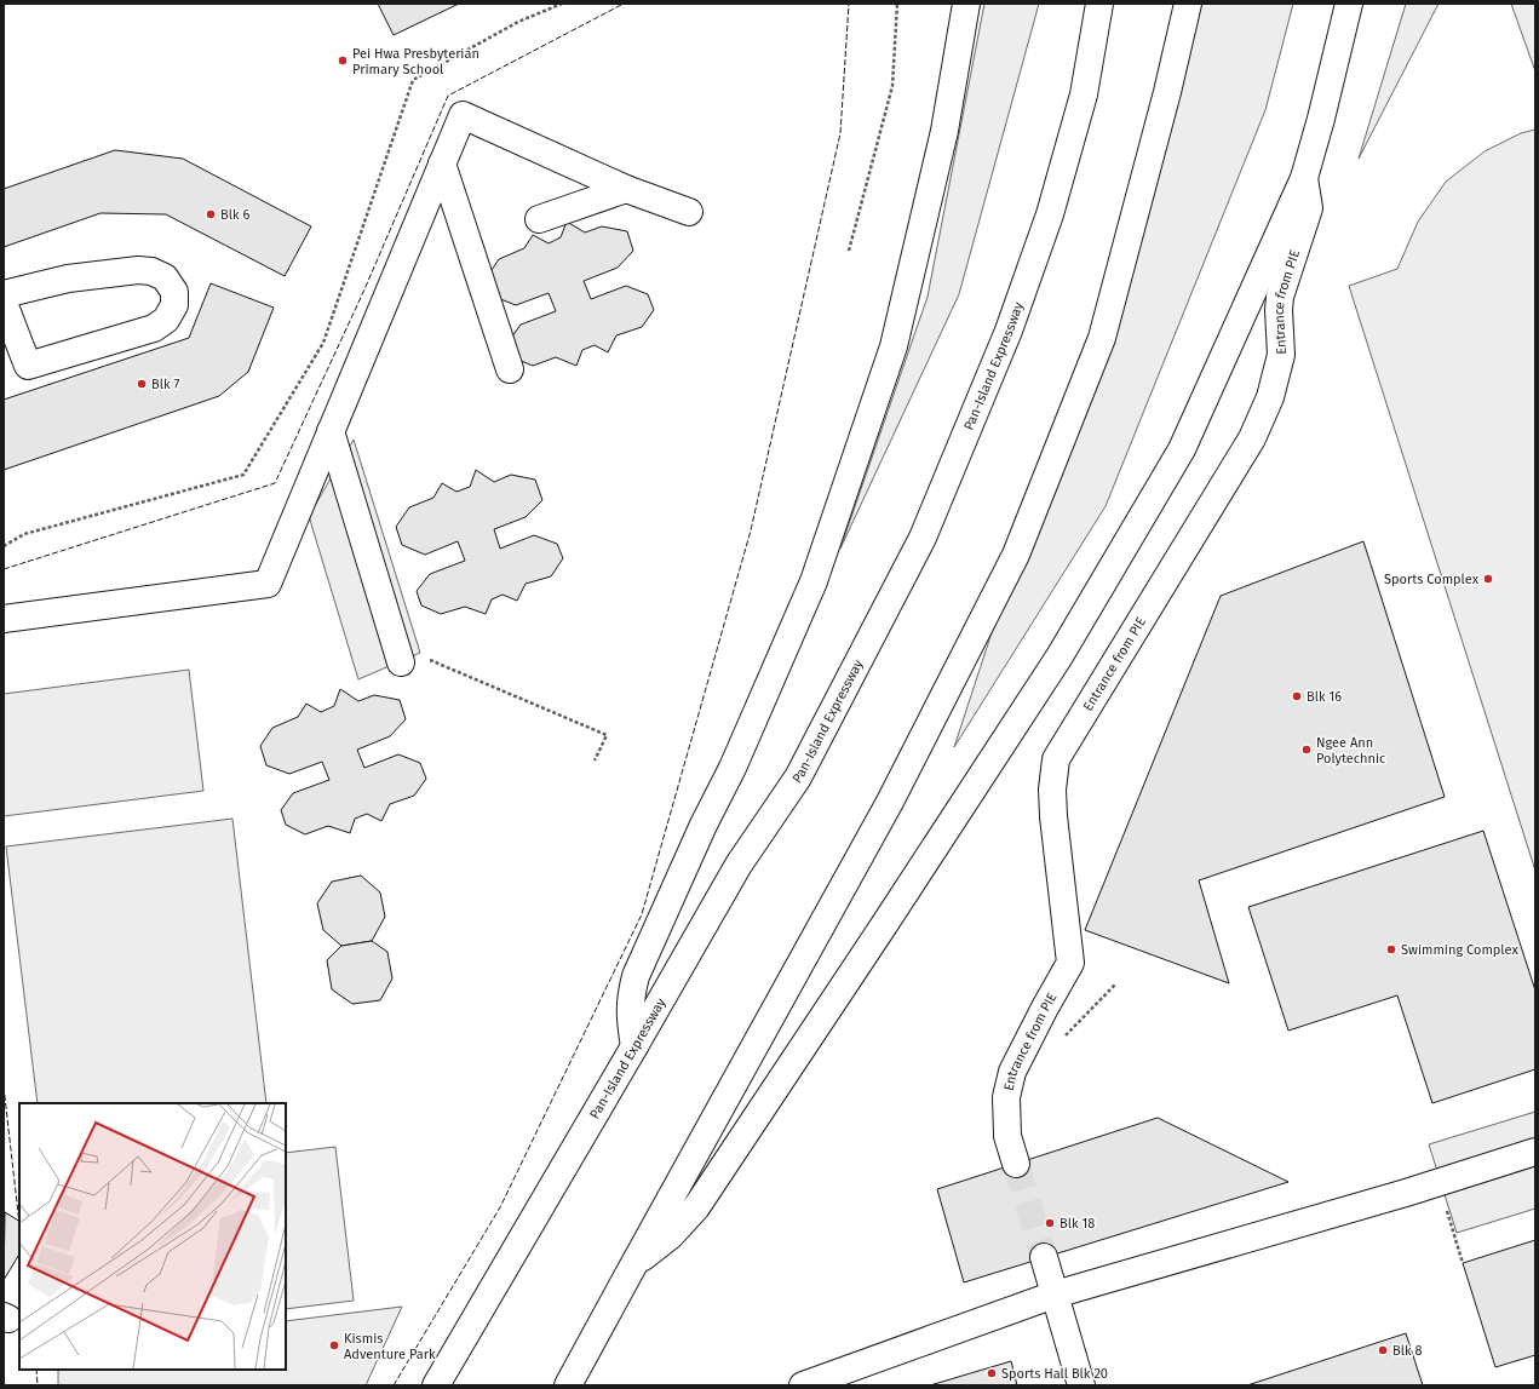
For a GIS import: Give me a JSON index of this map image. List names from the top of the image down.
{
  "streets": {
    "main road": ["Entrance from PIE", "Pan-Island Expressway"]
  },
  "places": [
    "Pei Hwa Presbyterian Primary School",
    "Blk 6",
    "Blk 7",
    "Sports Complex",
    "Blk 16",
    "Ngee Ann Polytechnic",
    "Swimming Complex",
    "Blk 18",
    "Kismis Adventure Park",
    "Blk 8",
    "Sports Hall Blk 20"
  ]
}
